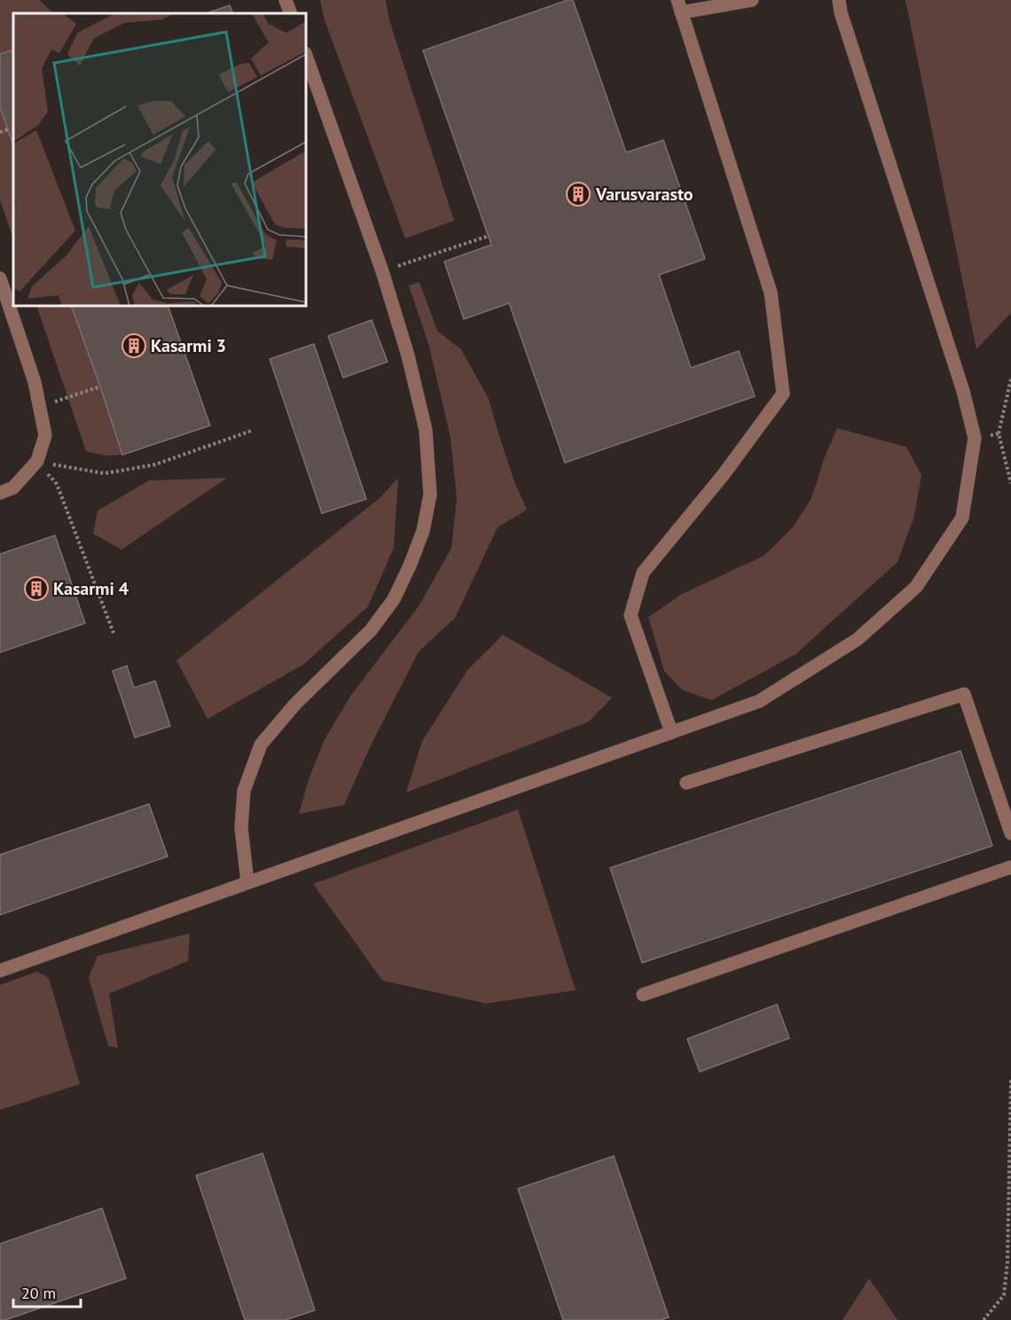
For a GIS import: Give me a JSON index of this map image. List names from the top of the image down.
{
  "places": {
    "building": ["Varusvarasto", "Kasarmi 3", "Kasarmi 4"]
  },
  "scale_bar": "20 m"
}
